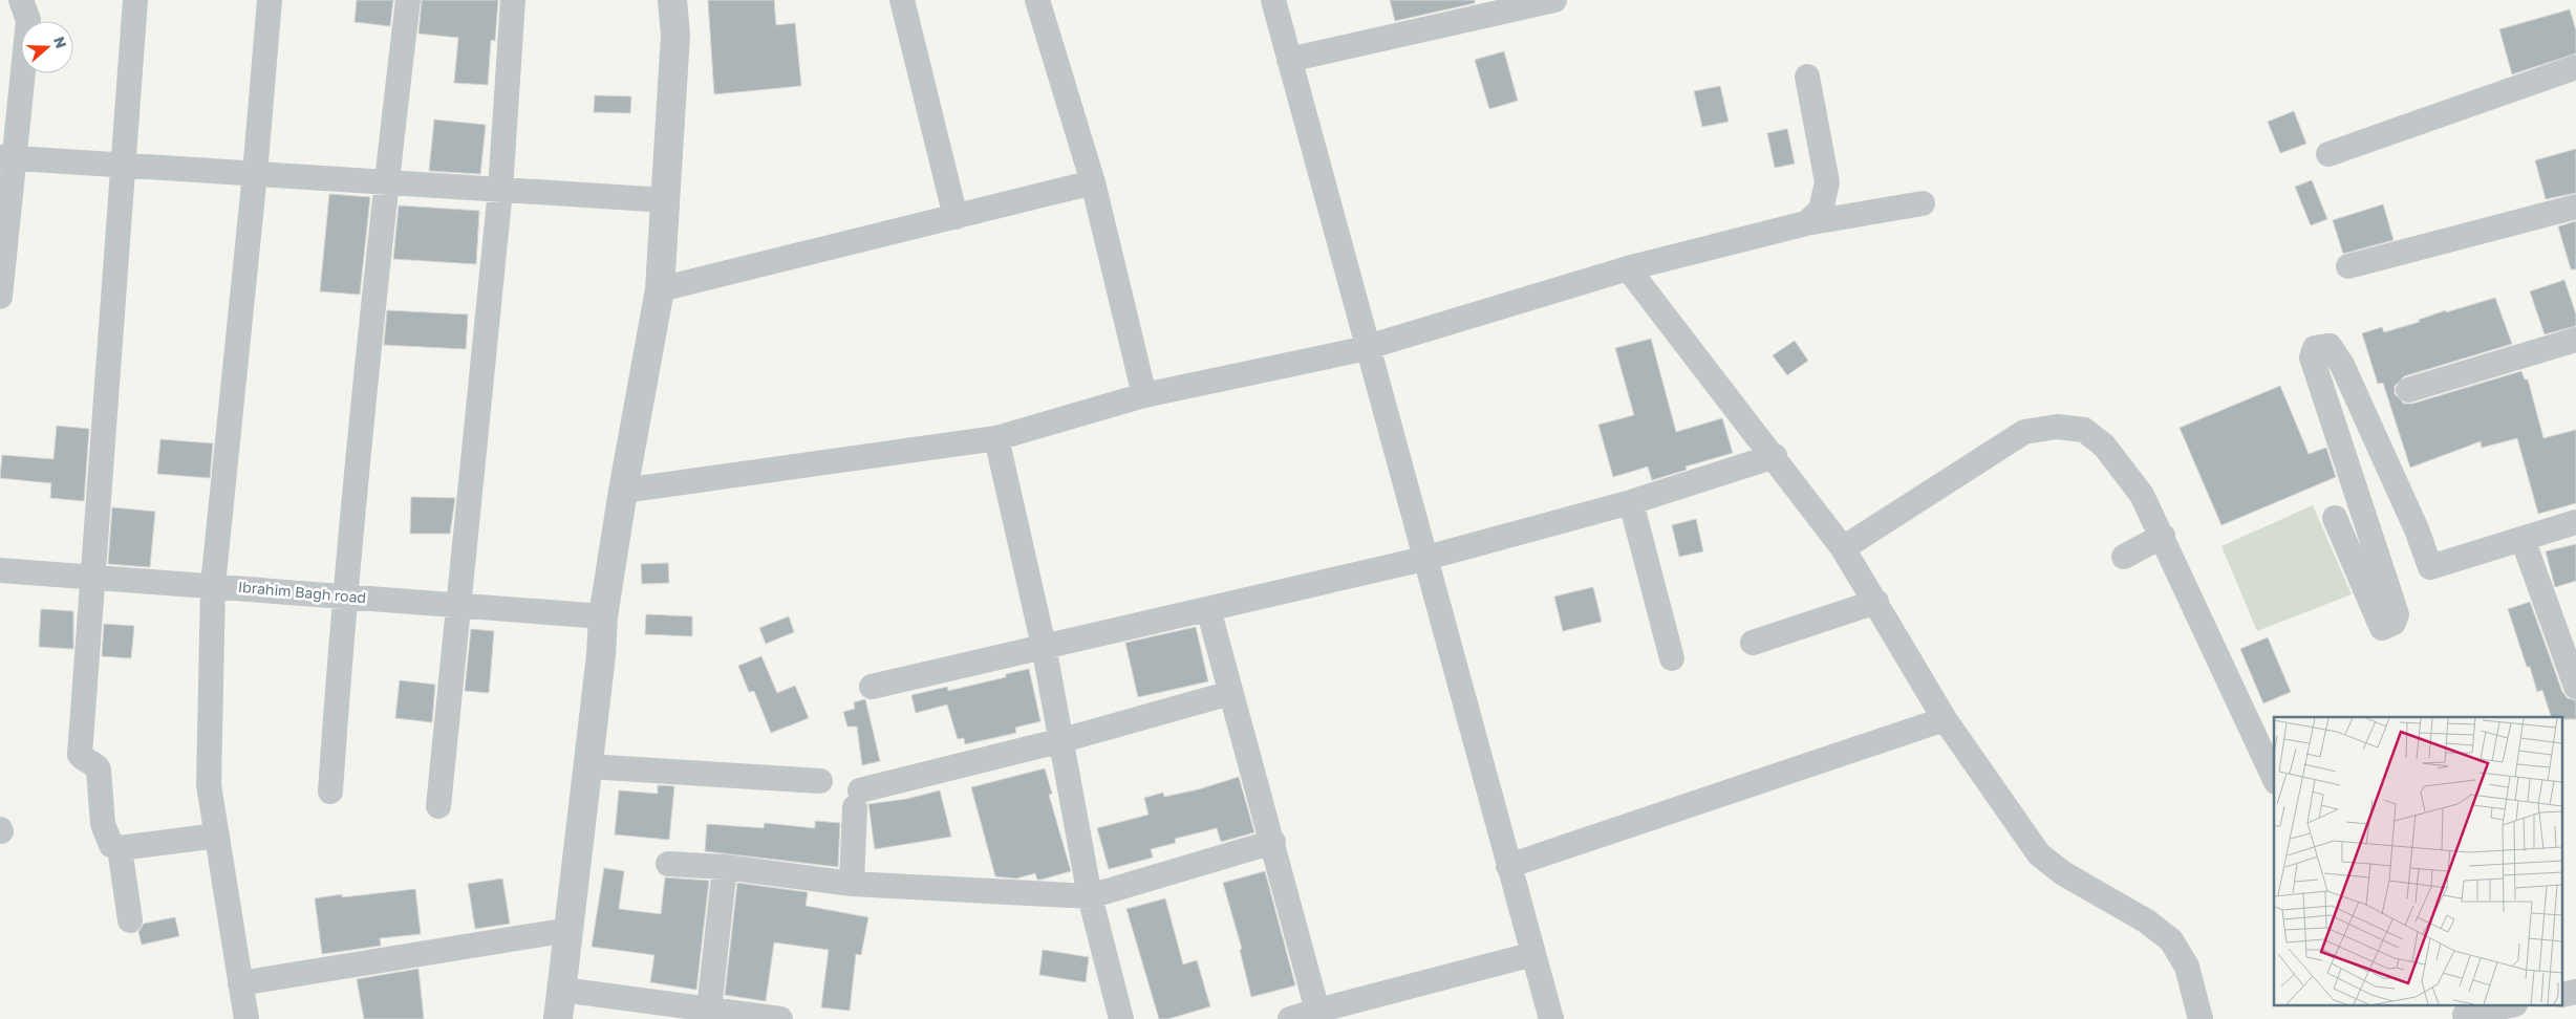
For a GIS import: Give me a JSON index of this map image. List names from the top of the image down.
{
  "streets": {
    "street": ["Ibrahim Bagh road"]
  },
  "north": "right"
}
